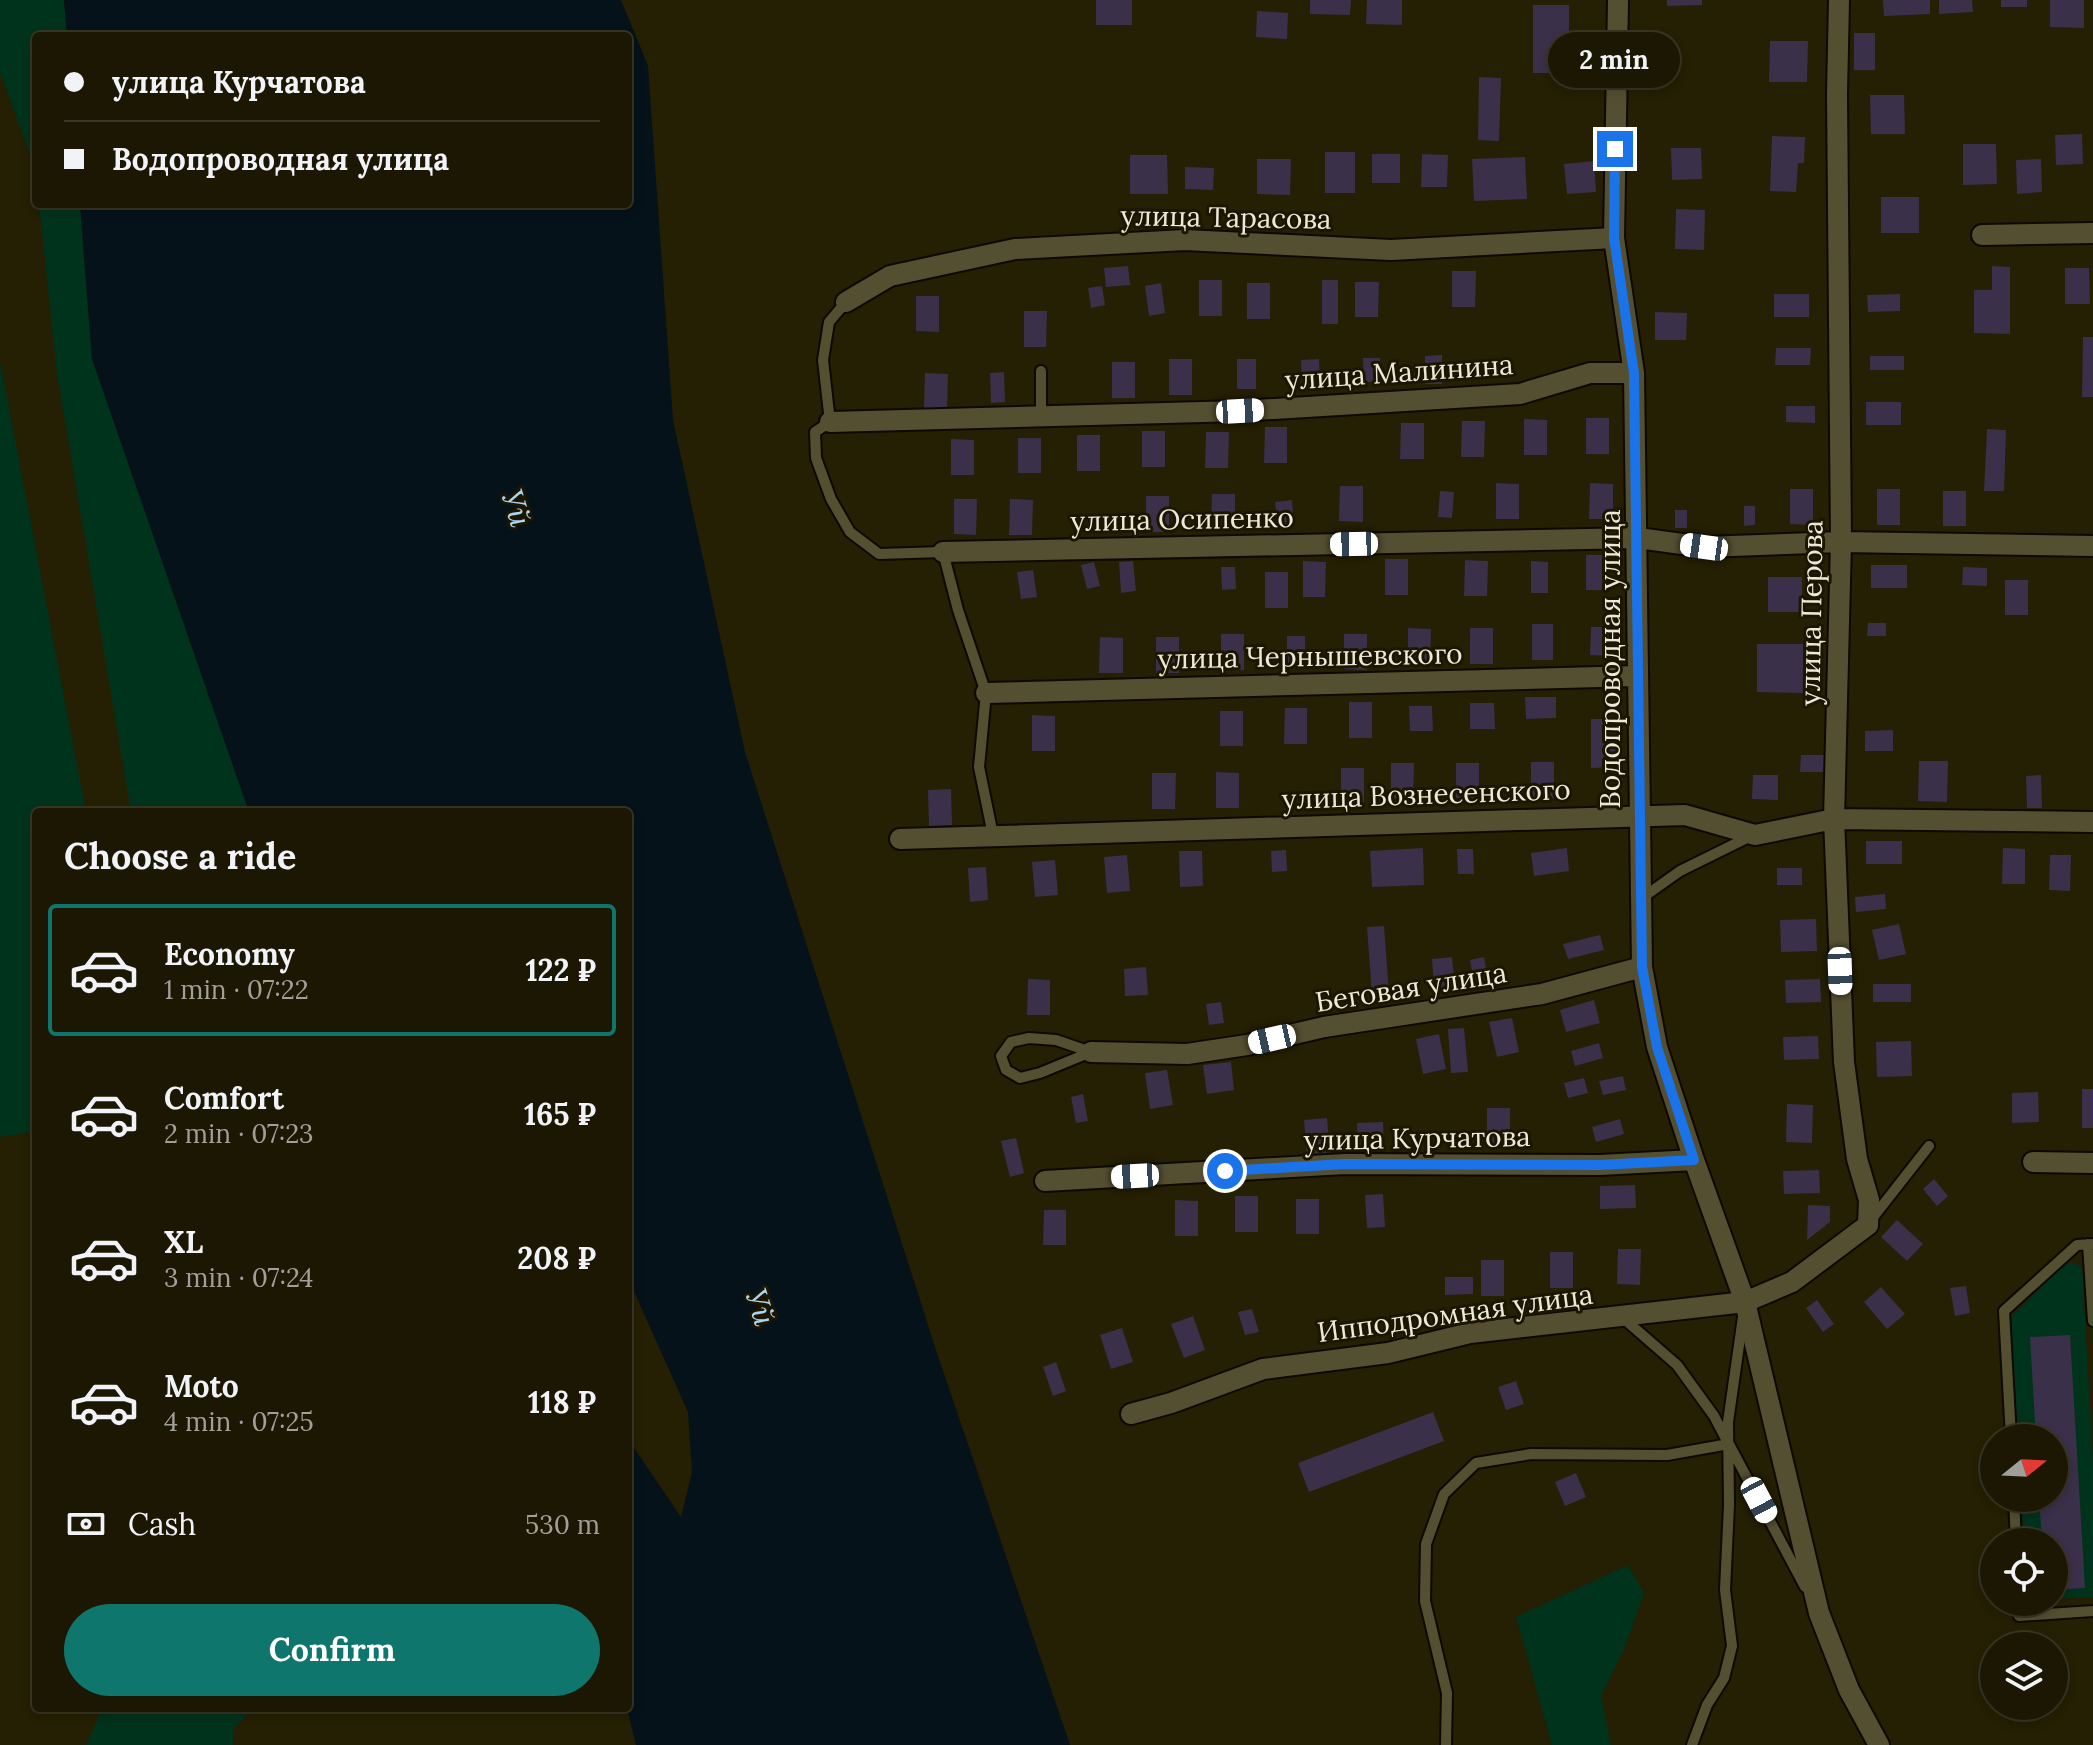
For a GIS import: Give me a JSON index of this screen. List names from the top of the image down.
{
  "streets": {
    "street": [
      "улица Тарасова",
      "улица Малинина",
      "улица Осипенко",
      "улица Перова",
      "улица Чернышевского",
      "Водопроводная улица",
      "улица Вознесенского",
      "Беговая улица",
      "улица Курчатова",
      "Ипподромная улица"
    ]
  },
  "crossings": [
    ["улица Тарасова", "Водопроводная улица"],
    ["улица Малинина", "Водопроводная улица"],
    ["улица Осипенко", "улица Перова"],
    ["улица Осипенко", "Водопроводная улица"],
    ["улица Перова", "улица Вознесенского"],
    ["улица Перова", "Ипподромная улица"],
    ["улица Чернышевского", "Водопроводная улица"],
    ["Водопроводная улица", "улица Вознесенского"],
    ["Водопроводная улица", "Беговая улица"],
    ["Водопроводная улица", "улица Курчатова"],
    ["Водопроводная улица", "Ипподромная улица"]
  ],
  "water": ["Уй"],
  "north": "right",
  "page": {
    "bubble": "2 min",
    "banner": ["улица Курчатова", "Водопроводная улица"],
    "heading": "Choose a ride",
    "list": [
      {
        "name": "Economy",
        "note": "1 min · 07:22",
        "value": "122 ₽"
      },
      {
        "name": "Comfort",
        "note": "2 min · 07:23",
        "value": "165 ₽"
      },
      {
        "name": "XL",
        "note": "3 min · 07:24",
        "value": "208 ₽"
      },
      {
        "name": "Moto",
        "note": "4 min · 07:25",
        "value": "118 ₽"
      }
    ],
    "pay": ["Cash", "530 m"],
    "buttons": "Confirm"
  }
}
